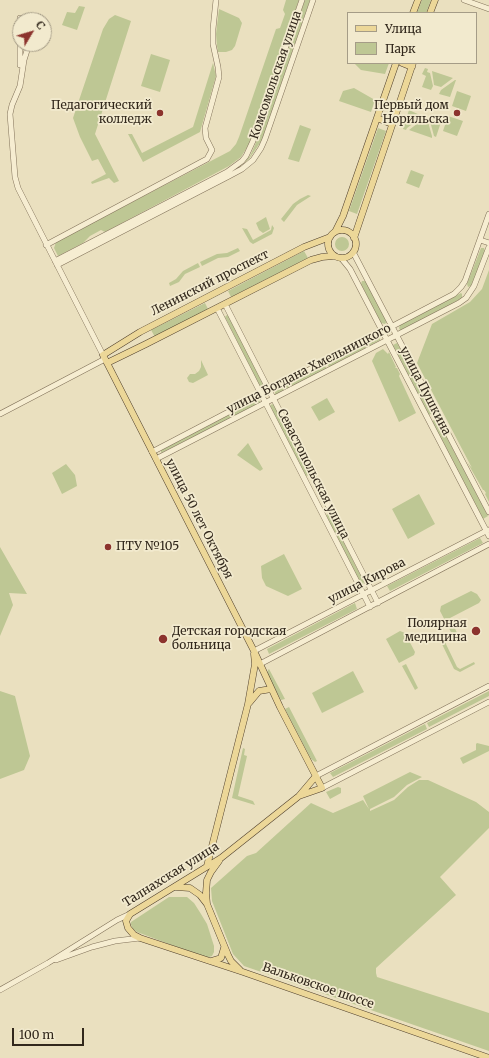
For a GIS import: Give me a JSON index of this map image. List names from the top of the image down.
{
  "streets": {
    "main road": [
      "Ленинский проспект",
      "улица 50 лет Октября",
      "Талнахская улица",
      "Вальковское шоссе"
    ],
    "street": [
      "Комсомольская улица",
      "улица Богдана Хмельницкого",
      "улица Пушкина",
      "Севастопольская улица",
      "улица Кирова"
    ]
  },
  "crossings": [
    ["Комсомольская улица", "улица 50 лет Октября"],
    ["Ленинский проспект", "улица Пушкина"],
    ["Ленинский проспект", "улица 50 лет Октября"],
    ["улица Богдана Хмельницкого", "улица Пушкина"],
    ["улица Богдана Хмельницкого", "Севастопольская улица"],
    ["улица Богдана Хмельницкого", "улица 50 лет Октября"],
    ["улица Пушкина", "улица Кирова"],
    ["Севастопольская улица", "улица Кирова"],
    ["улица 50 лет Октября", "улица Кирова"],
    ["улица 50 лет Октября", "Талнахская улица"],
    ["Талнахская улица", "Вальковское шоссе"]
  ],
  "places": [
    "Педагогический колледж",
    "Первый дом Норильска",
    "ПТУ №105",
    "Полярная медицина",
    "Детская городская больница"
  ],
  "legend": ["Улица", "Парк"],
  "scale_bar": "100 m",
  "north": "top right"
}
